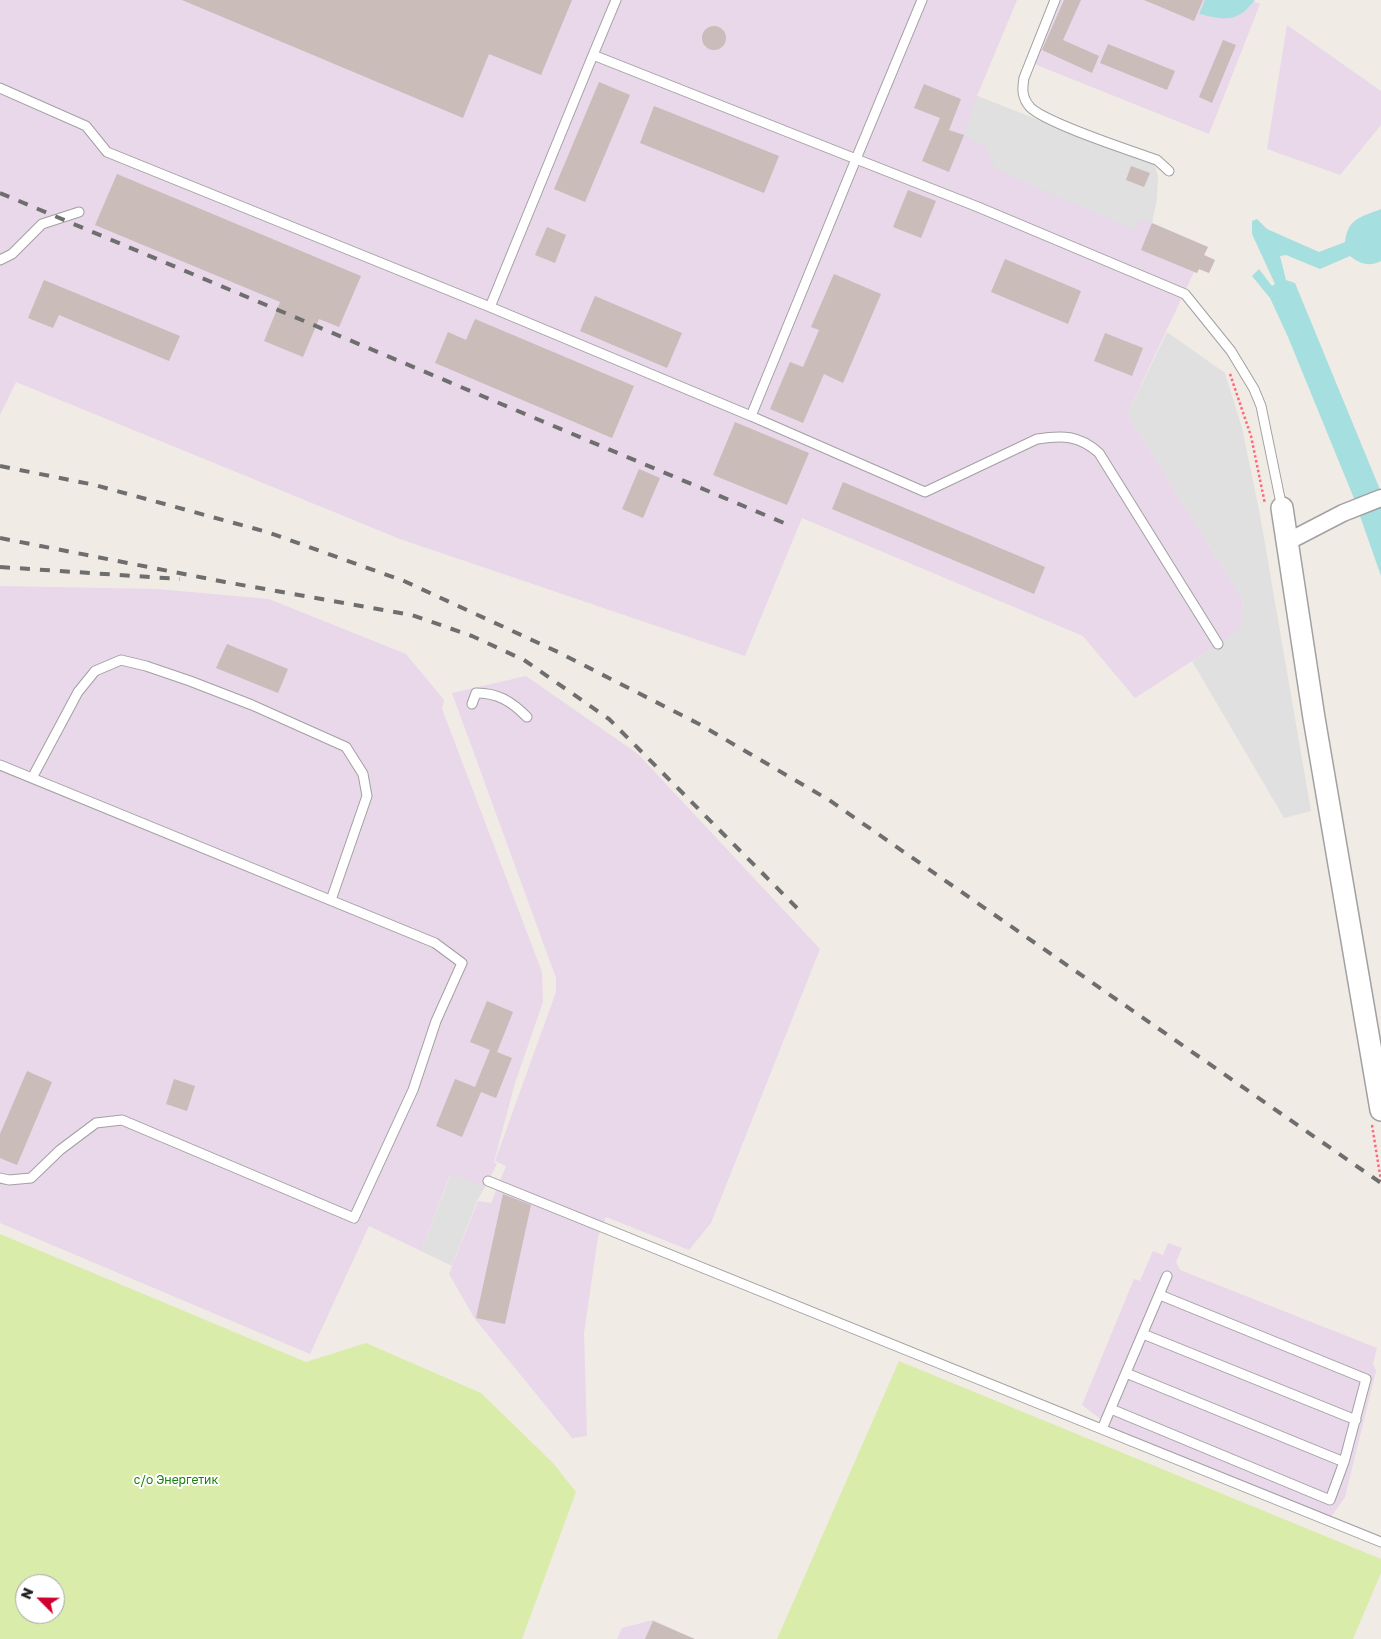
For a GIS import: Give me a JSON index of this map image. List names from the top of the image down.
{
  "parks": ["с/о Энергетик"],
  "north": "top left"
}
